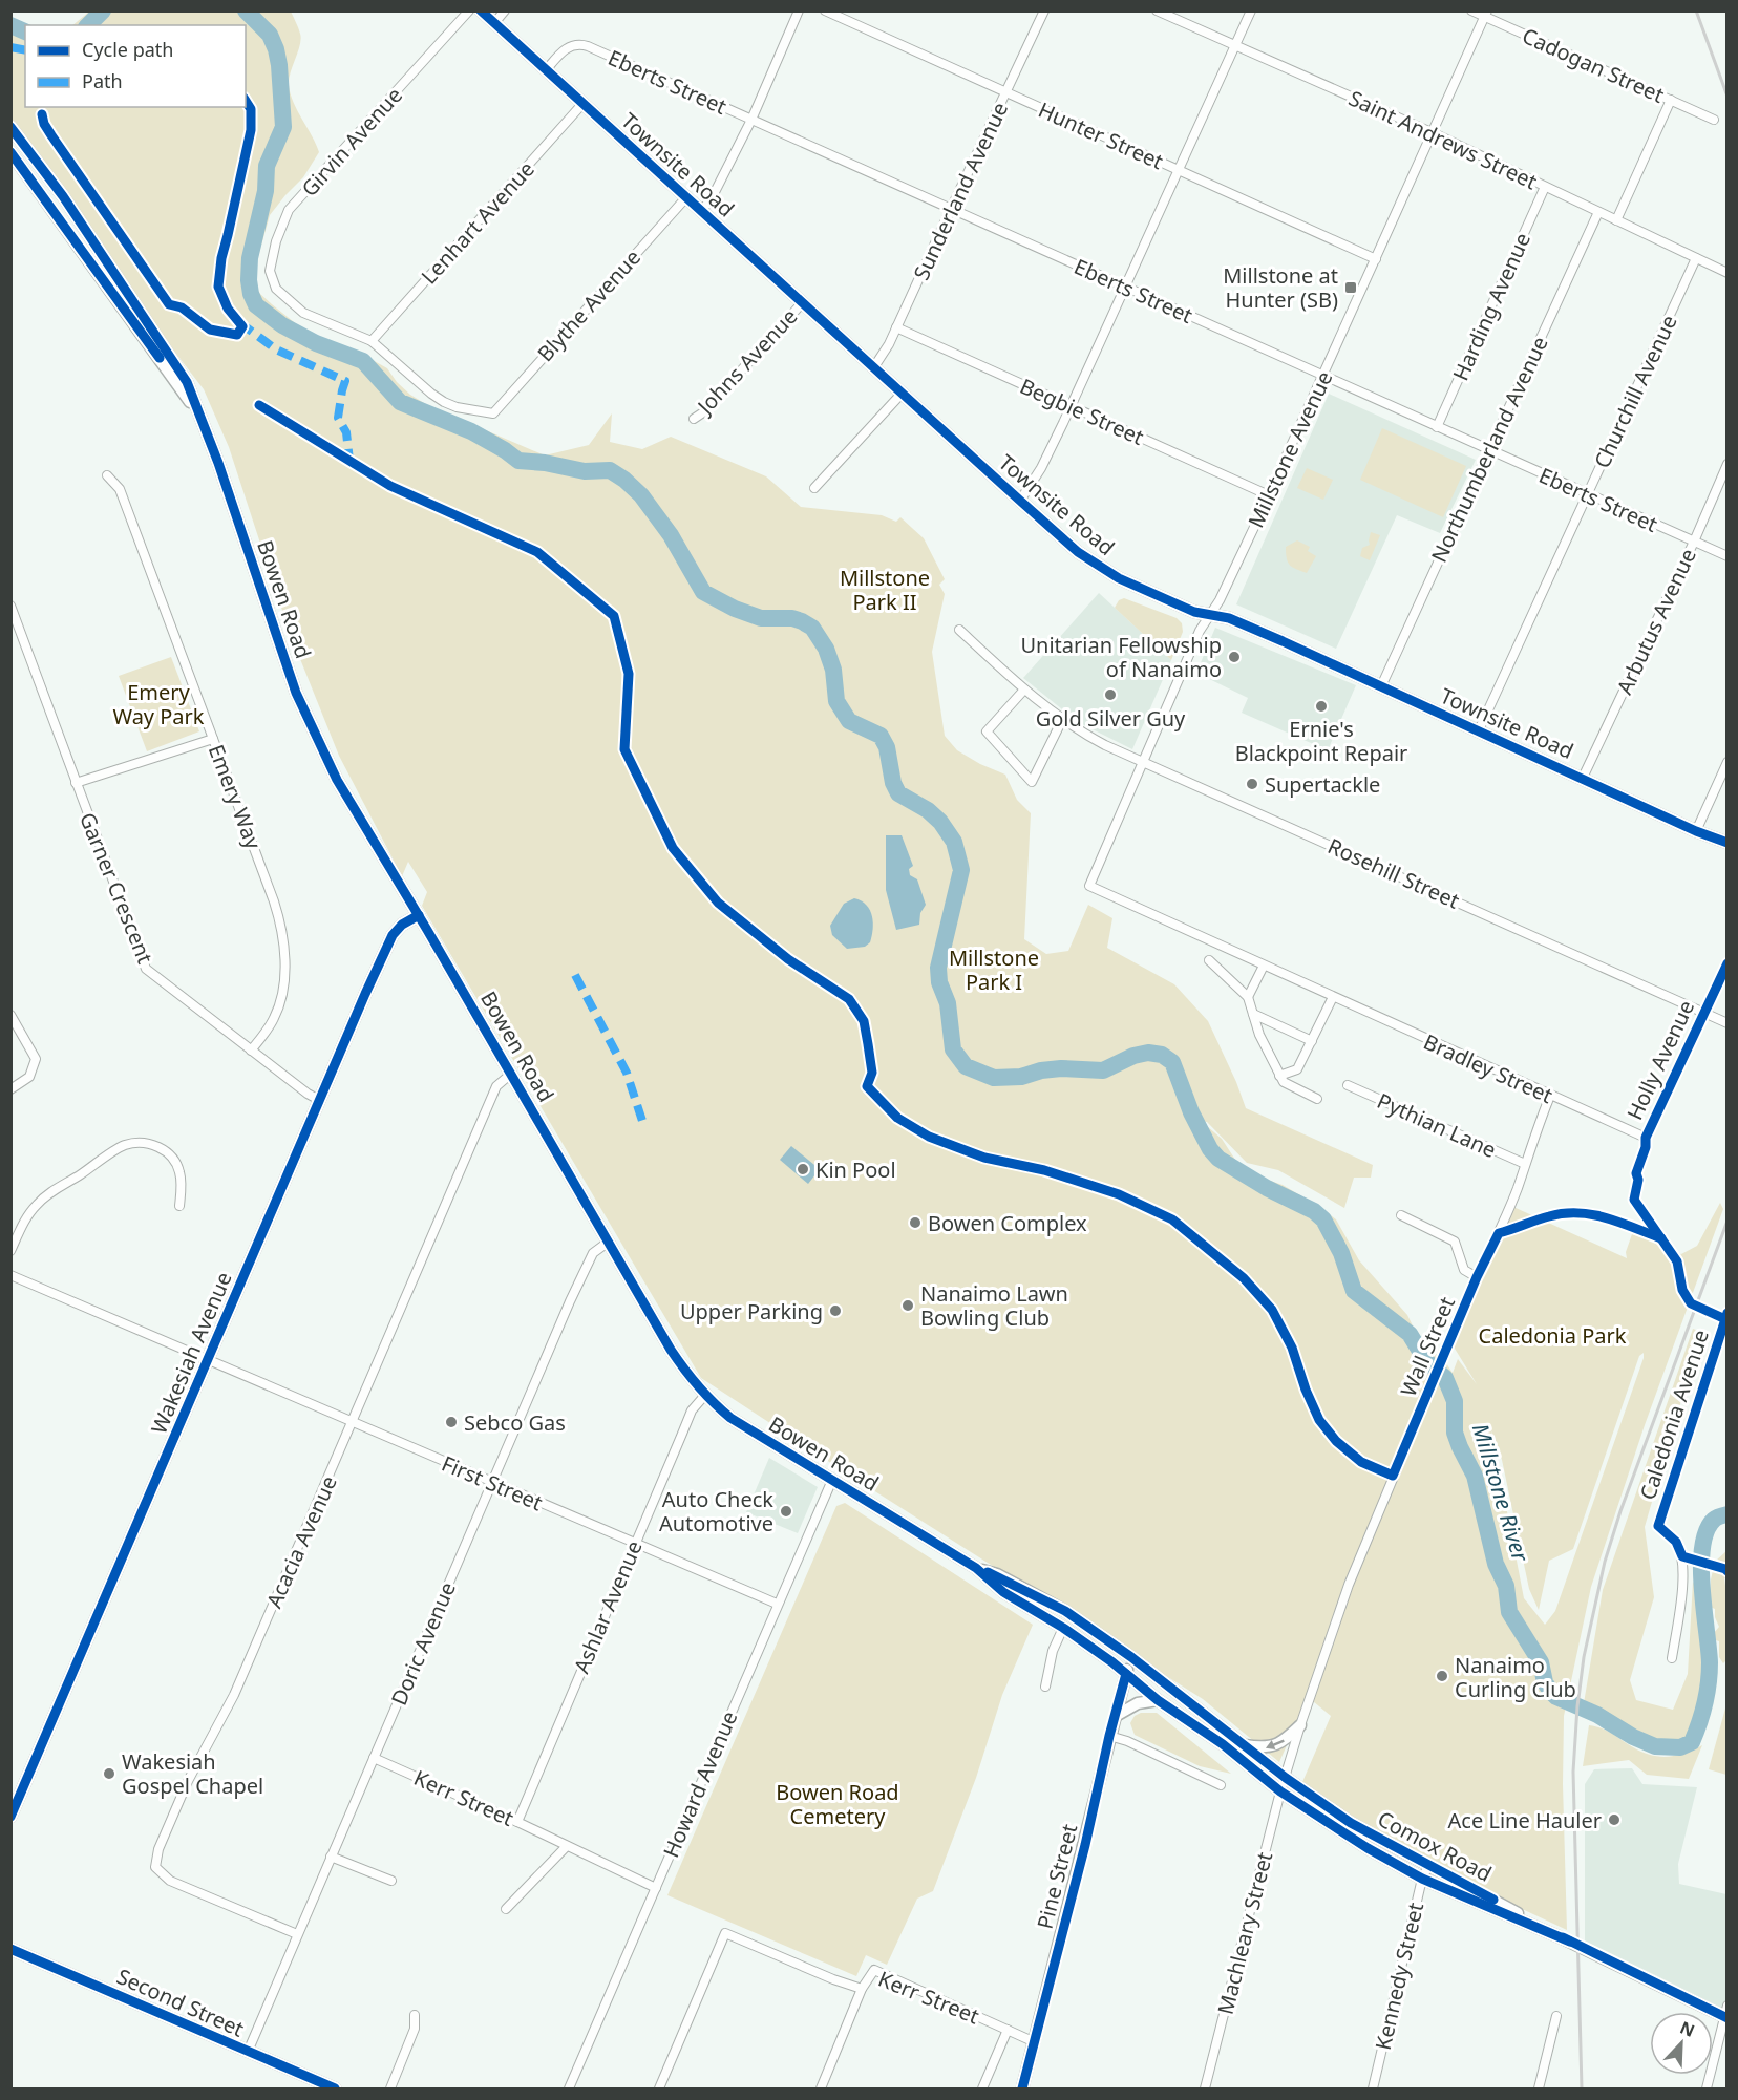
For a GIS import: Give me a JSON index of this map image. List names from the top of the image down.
{
  "streets": {
    "main road": [
      "Townsite Road",
      "Bowen Road",
      "Wakesiah Avenue",
      "Comox Road",
      "Pine Street",
      "Second Street"
    ],
    "street": [
      "Cadogan Street",
      "Eberts Street",
      "Hunter Street",
      "Saint Andrews Street",
      "Girvin Avenue",
      "Sunderland Avenue",
      "Lenhart Avenue",
      "Blythe Avenue",
      "Harding Avenue",
      "Johns Avenue",
      "Churchill Avenue",
      "Begbie Street",
      "Millstone Avenue",
      "Northumberland Avenue",
      "Arbutus Avenue",
      "Emery Way",
      "Rosehill Street",
      "Garner Crescent",
      "Holly Avenue",
      "Bradley Street",
      "Pythian Lane",
      "Wall Street",
      "Caledonia Avenue",
      "First Street",
      "Acacia Avenue",
      "Ashlar Avenue",
      "Doric Avenue",
      "Howard Avenue",
      "Kerr Street",
      "Machleary Street",
      "Kennedy Street"
    ]
  },
  "crossings": [
    ["Cadogan Street", "Millstone Avenue"],
    ["Eberts Street", "Townsite Road"],
    ["Eberts Street", "Sunderland Avenue"],
    ["Eberts Street", "Harding Avenue"],
    ["Eberts Street", "Churchill Avenue"],
    ["Eberts Street", "Millstone Avenue"],
    ["Eberts Street", "Northumberland Avenue"],
    ["Eberts Street", "Arbutus Avenue"],
    ["Hunter Street", "Sunderland Avenue"],
    ["Hunter Street", "Millstone Avenue"],
    ["Saint Andrews Street", "Harding Avenue"],
    ["Saint Andrews Street", "Churchill Avenue"],
    ["Saint Andrews Street", "Millstone Avenue"],
    ["Saint Andrews Street", "Northumberland Avenue"],
    ["Girvin Avenue", "Lenhart Avenue"],
    ["Girvin Avenue", "Blythe Avenue"],
    ["Townsite Road", "Sunderland Avenue"],
    ["Townsite Road", "Lenhart Avenue"],
    ["Townsite Road", "Blythe Avenue"],
    ["Townsite Road", "Johns Avenue"],
    ["Townsite Road", "Churchill Avenue"],
    ["Townsite Road", "Millstone Avenue"],
    ["Townsite Road", "Northumberland Avenue"],
    ["Townsite Road", "Arbutus Avenue"],
    ["Sunderland Avenue", "Begbie Street"],
    ["Lenhart Avenue", "Blythe Avenue"],
    ["Begbie Street", "Millstone Avenue"],
    ["Millstone Avenue", "Rosehill Street"],
    ["Millstone Avenue", "Bradley Street"],
    ["Bowen Road", "Wall Street"],
    ["Bowen Road", "Wakesiah Avenue"],
    ["Bowen Road", "Acacia Avenue"],
    ["Bowen Road", "Ashlar Avenue"],
    ["Bowen Road", "Doric Avenue"],
    ["Bowen Road", "Howard Avenue"],
    ["Bowen Road", "Comox Road"],
    ["Bowen Road", "Pine Street"],
    ["Bowen Road", "Machleary Street"],
    ["Emery Way", "Garner Crescent"],
    ["Rosehill Street", "Holly Avenue"],
    ["Garner Crescent", "Wakesiah Avenue"],
    ["Holly Avenue", "Bradley Street"],
    ["Bradley Street", "Wall Street"],
    ["Pythian Lane", "Wall Street"],
    ["Wall Street", "Comox Road"],
    ["Wall Street", "Machleary Street"],
    ["Wakesiah Avenue", "First Street"],
    ["First Street", "Acacia Avenue"],
    ["First Street", "Ashlar Avenue"],
    ["First Street", "Doric Avenue"],
    ["First Street", "Howard Avenue"],
    ["Acacia Avenue", "Doric Avenue"],
    ["Ashlar Avenue", "Kerr Street"],
    ["Doric Avenue", "Kerr Street"],
    ["Doric Avenue", "Second Street"],
    ["Howard Avenue", "Kerr Street"],
    ["Kerr Street", "Pine Street"],
    ["Comox Road", "Machleary Street"],
    ["Comox Road", "Kennedy Street"]
  ],
  "water": ["Millstone River"],
  "parks": [
    "Millstone Park II",
    "Emery Way Park",
    "Millstone Park I",
    "Caledonia Park",
    "Bowen Road Cemetery"
  ],
  "places": {
    "transit": ["Millstone at Hunter (SB)"],
    "other": [
      "Unitarian Fellowship of Nanaimo",
      "Gold Silver Guy",
      "Ernie's Blackpoint Repair",
      "Supertackle",
      "Kin Pool",
      "Bowen Complex",
      "Nanaimo Lawn Bowling Club",
      "Upper Parking",
      "Sebco Gas",
      "Auto Check Automotive",
      "Nanaimo Curling Club",
      "Wakesiah Gospel Chapel",
      "Ace Line Hauler"
    ]
  },
  "legend": ["Cycle path", "Path"],
  "north": "top right"
}
